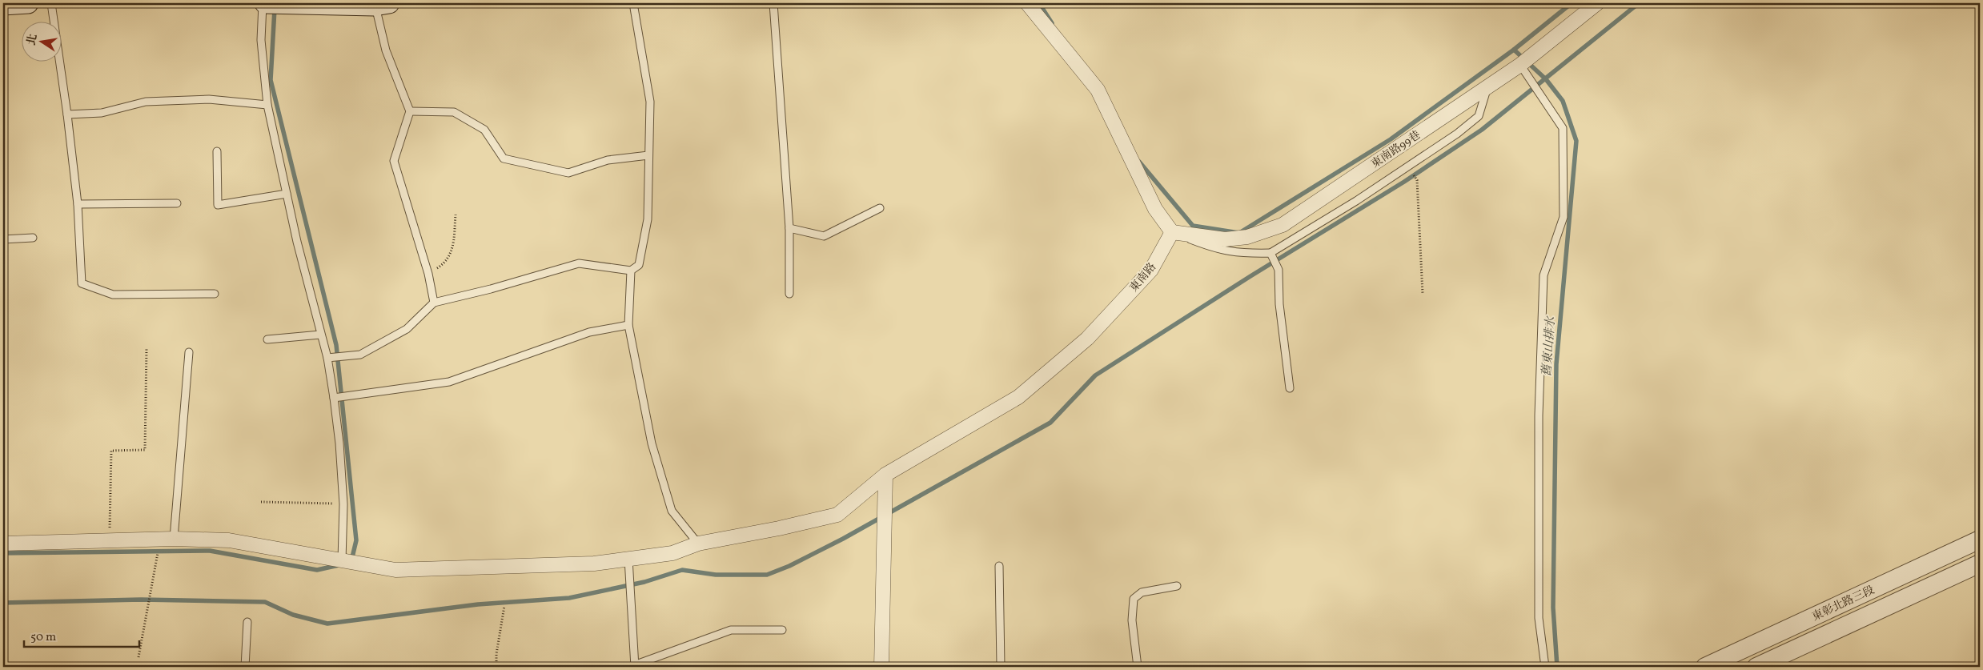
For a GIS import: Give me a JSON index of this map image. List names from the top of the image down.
{
  "streets": {
    "street": ["東南路99巷", "東南路", "東彰北路三段"]
  },
  "crossings": [
    ["東南路99巷", "東南路"]
  ],
  "water": ["舊東山排水"],
  "scale_bar": "50 m",
  "north": "left"
}
